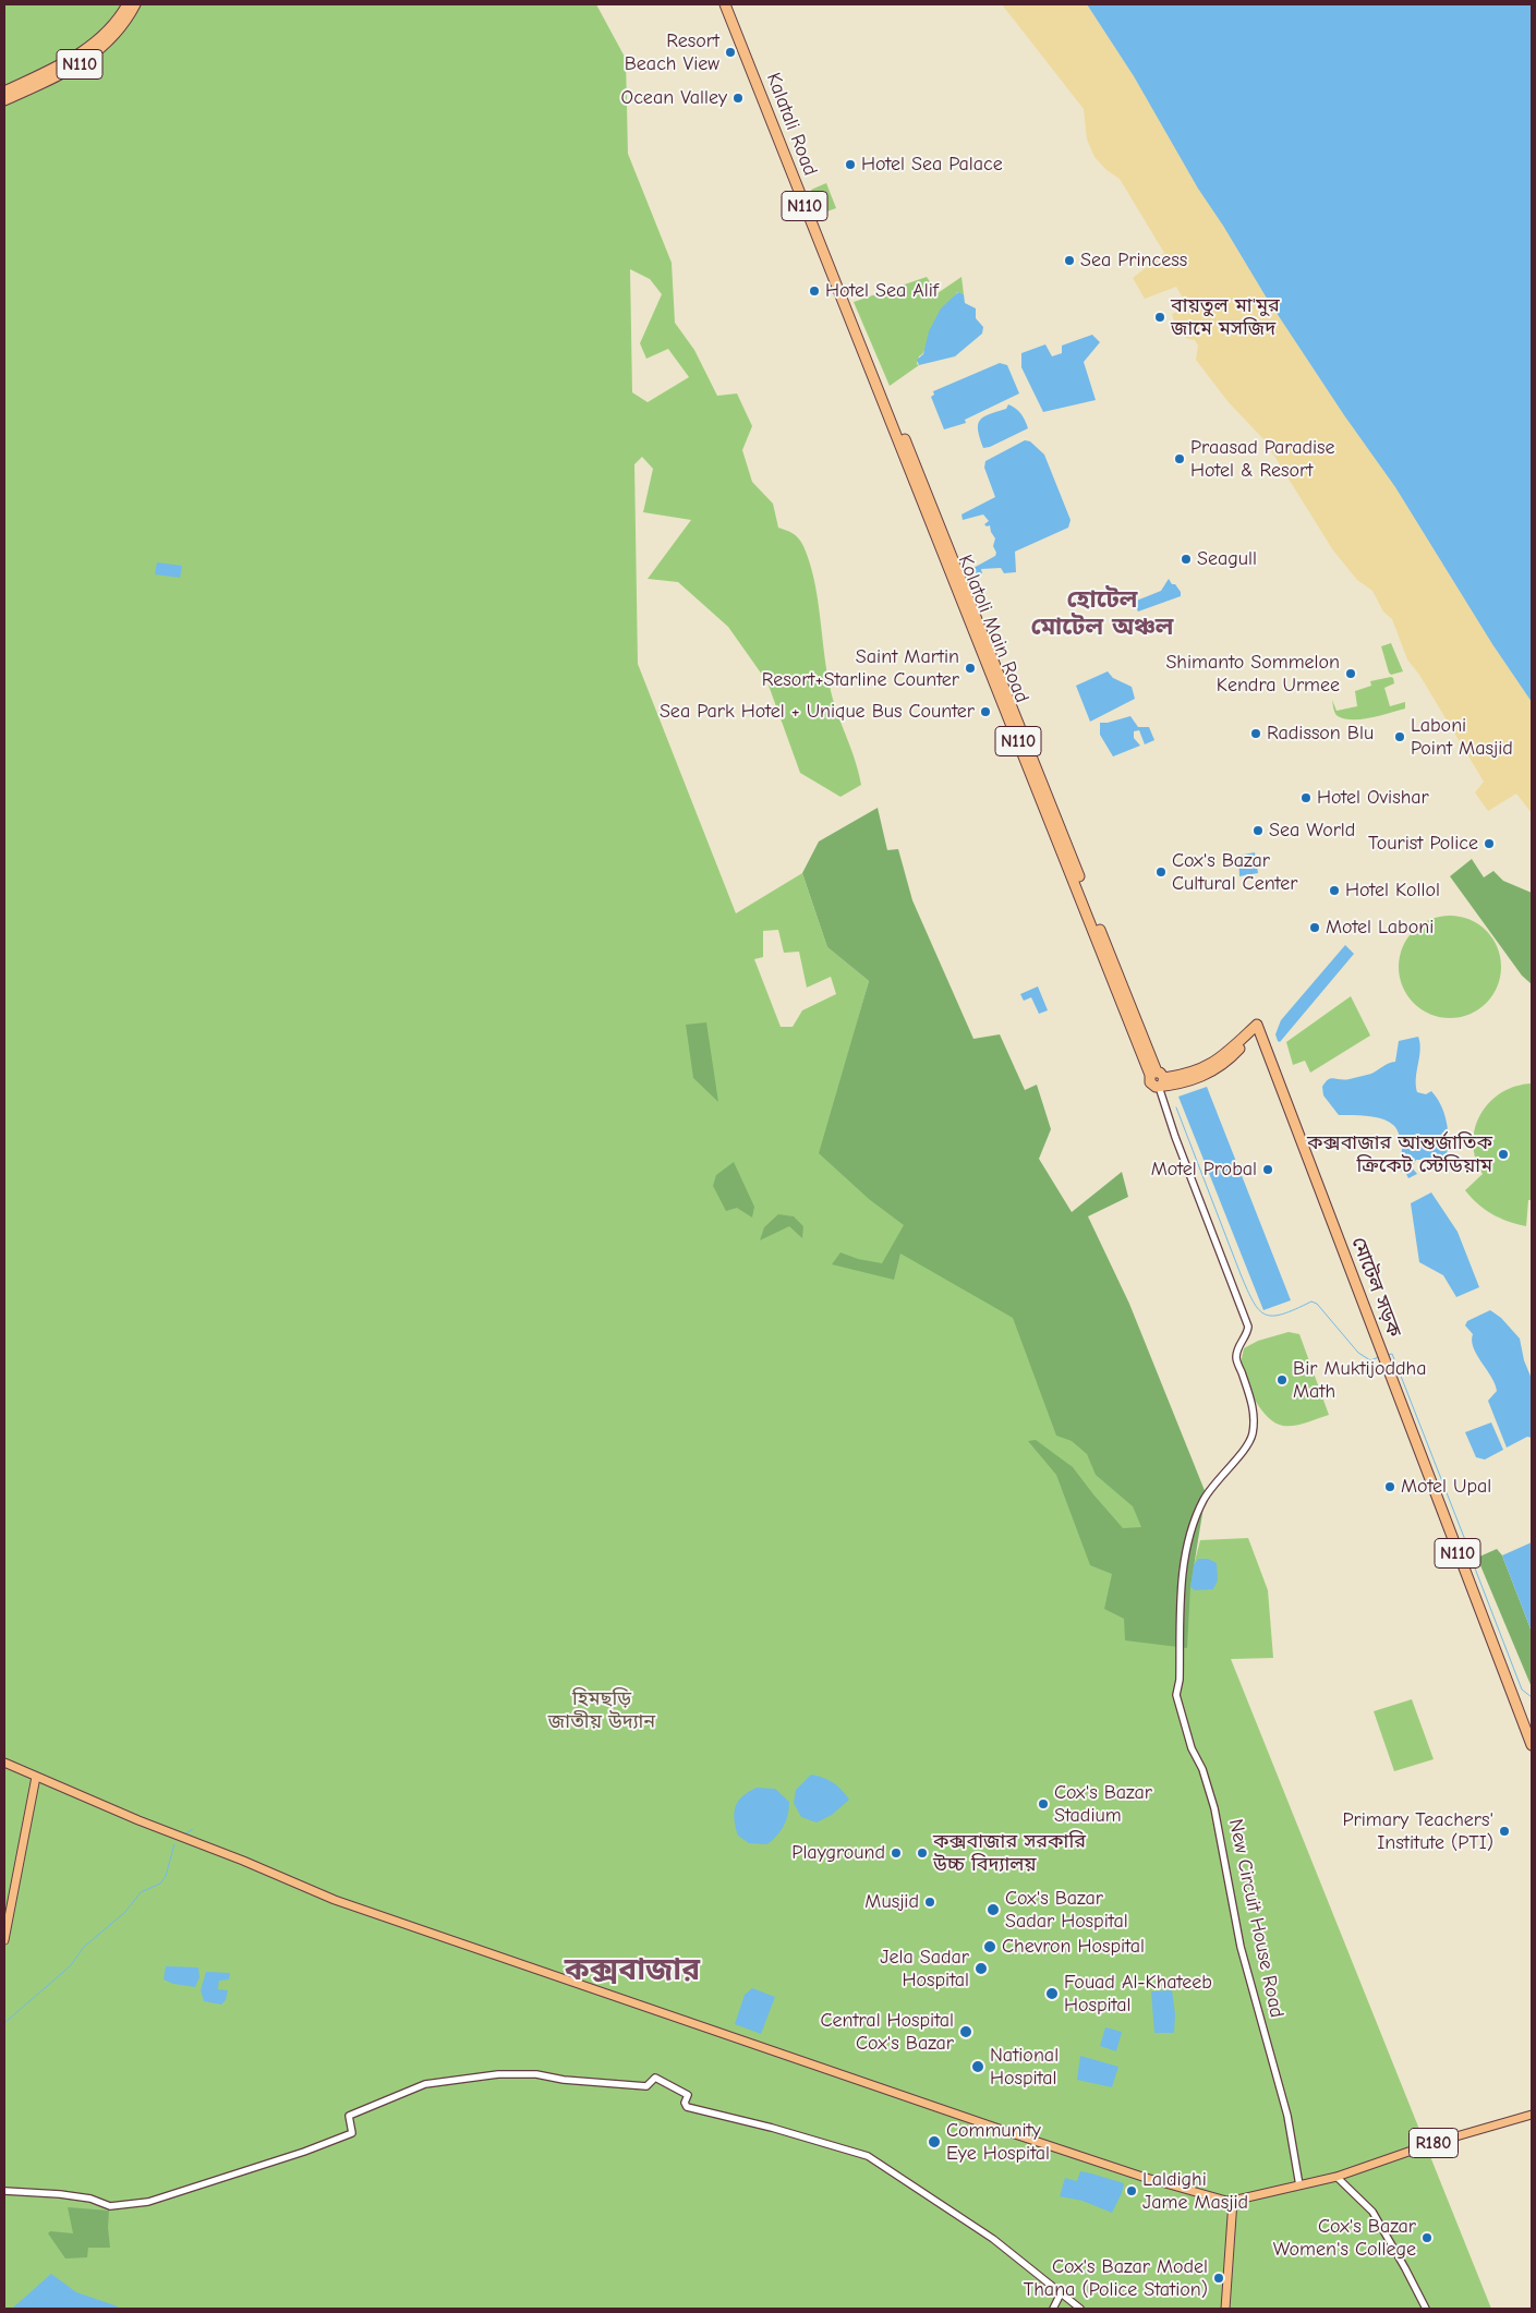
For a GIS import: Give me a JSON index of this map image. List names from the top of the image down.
{
  "streets": {
    "highway": [
      "N110",
      "Kalatali Road",
      "Kolatoli Main Road",
      "মোটেল সড়ক"
    ],
    "main road": ["R180"],
    "street": ["New Circuit House Road"]
  },
  "crossings": [
    ["Kalatali Road", "Kolatoli Main Road"],
    ["Kolatoli Main Road", "মোটেল সড়ক"],
    ["Kolatoli Main Road", "New Circuit House Road"],
    ["মোটেল সড়ক", "New Circuit House Road"],
    ["New Circuit House Road", "R180"]
  ],
  "districts": ["হোটেল মোটেল অঞ্চল", "কক্সবাজার"],
  "parks": ["হিমছড়ি জাতীয় উদ্যান"],
  "places": [
    "Resort Beach View",
    "Ocean Valley",
    "Hotel Sea Palace",
    "Sea Princess",
    "Hotel Sea Alif",
    "বায়তুল মা'মুর জামে মসজিদ",
    "Praasad Paradise Hotel & Resort",
    "Seagull",
    "Saint Martin Resort+Starline Counter",
    "Shimanto Sommelon Kendra Urmee",
    "Sea Park Hotel + Unique Bus Counter",
    "Radisson Blu",
    "Laboni Point Masjid",
    "Hotel Ovishar",
    "Sea World",
    "Tourist Police",
    "Cox's Bazar Cultural Center",
    "Hotel Kollol",
    "Motel Laboni",
    "কক্সবাজার আন্তর্জাতিক ক্রিকেট স্টেডিয়াম",
    "Motel Probal",
    "Bir Muktijoddha Math",
    "Motel Upal",
    "Cox's Bazar Stadium",
    "Primary Teachers' Institute (PTI)",
    "Playground",
    "কক্সবাজার সরকারি উচ্চ বিদ্যালয়",
    "Musjid",
    "Cox's Bazar Sadar Hospital",
    "Chevron Hospital",
    "Jela Sadar Hospital",
    "Fouad Al-Khateeb Hospital",
    "Central Hospital Cox's Bazar",
    "National Hospital",
    "Community Eye Hospital",
    "Laldighi Jame Masjid",
    "Cox's Bazar Women's College",
    "Cox's Bazar Model Thana (Police Station)"
  ]
}
